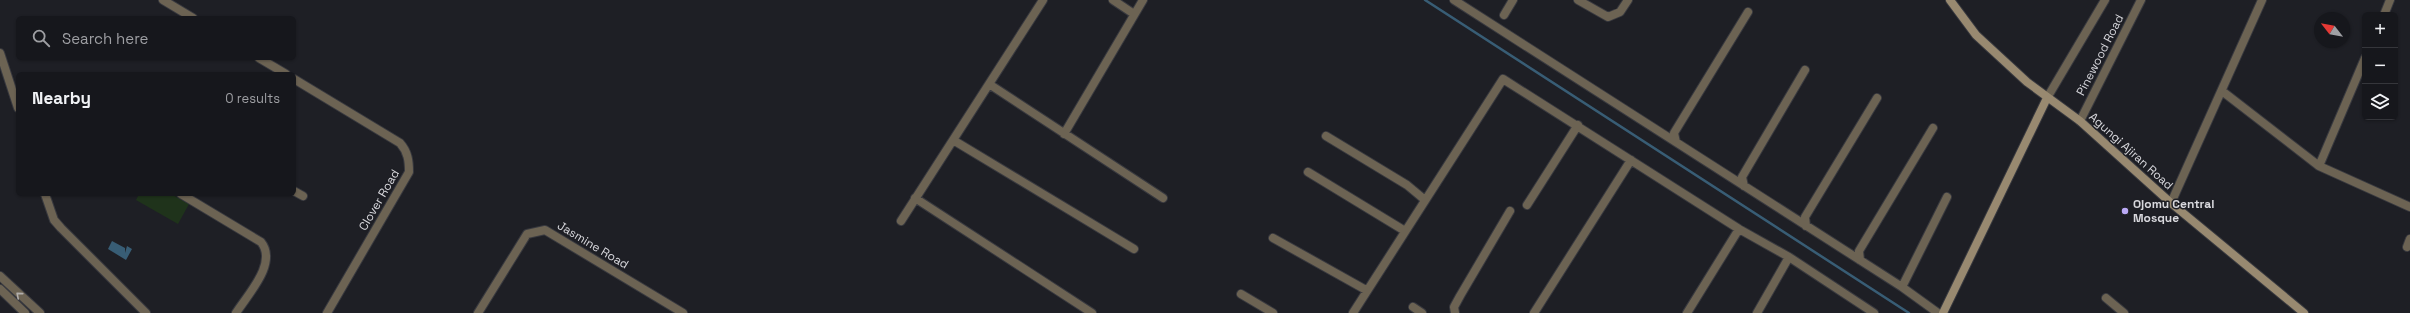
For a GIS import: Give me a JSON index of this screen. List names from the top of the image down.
{
  "streets": {
    "street": [
      "Pinewood Road",
      "Agungi Ajiran Road",
      "Clover Road",
      "Jasmine Road"
    ]
  },
  "crossings": [
    ["Pinewood Road", "Agungi Ajiran Road"]
  ],
  "places": ["Ojomu Central Mosque"],
  "north": "top left",
  "page": {
    "map_buttons": ["+", "−"],
    "search": "Search here",
    "heading": ["Nearby", "0 results"]
  }
}
